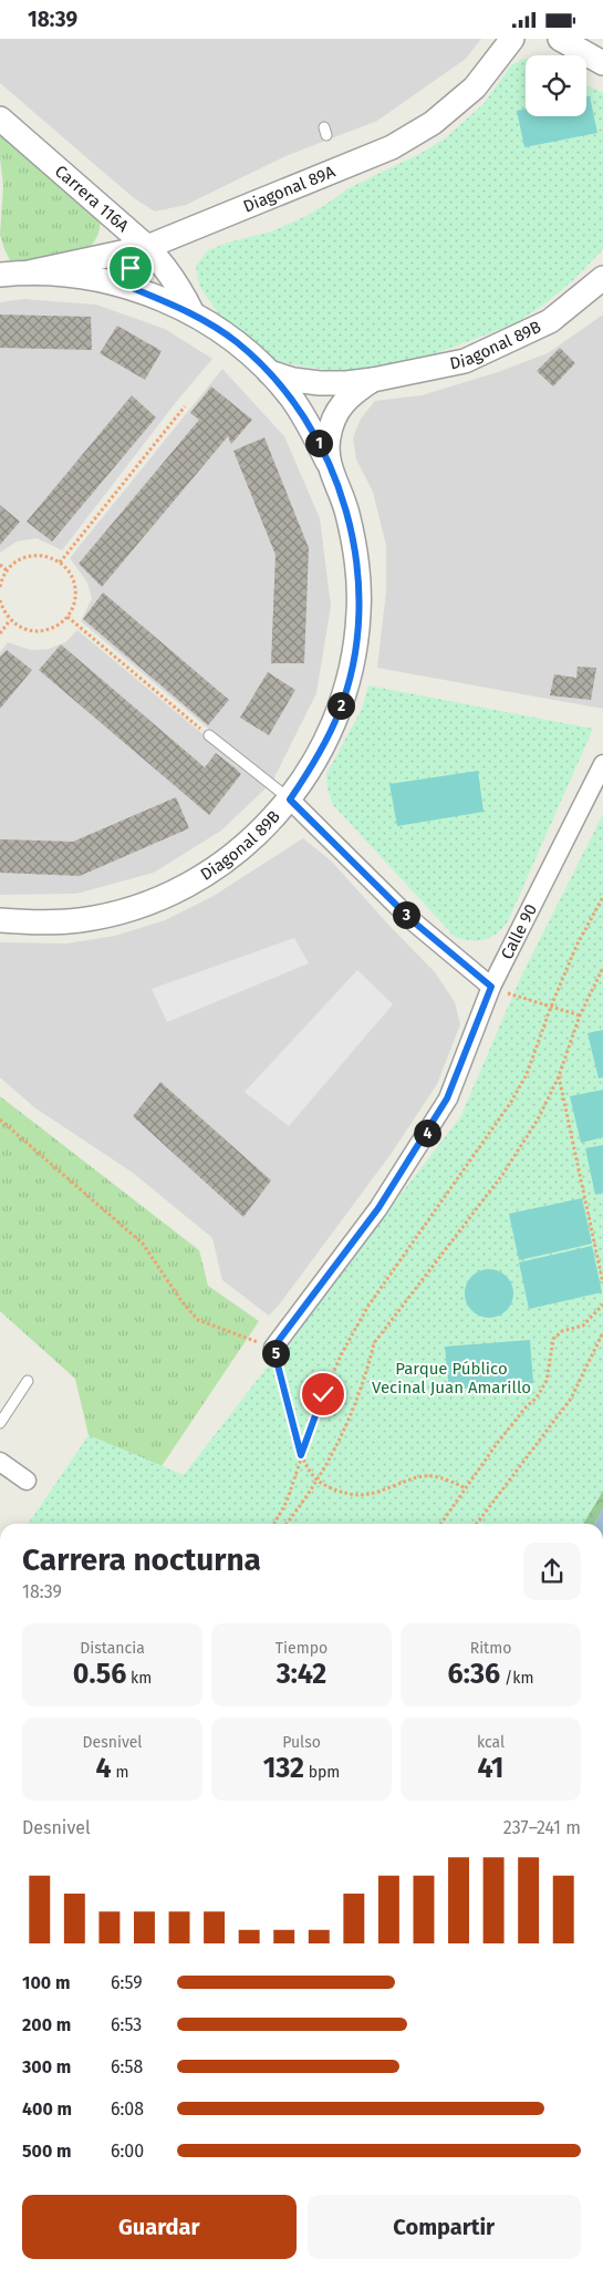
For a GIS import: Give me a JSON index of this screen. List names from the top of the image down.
{
  "streets": {
    "street": [
      "Diagonal 89A",
      "Carrera 116A",
      "Diagonal 89B",
      "Calle 90"
    ]
  },
  "crossings": [
    ["Diagonal 89A", "Carrera 116A"],
    ["Diagonal 89A", "Diagonal 89B"]
  ],
  "parks": ["Parque Público Vecinal Juan Amarillo"],
  "page": {
    "status": "18:39",
    "pins": [
      "1",
      "2",
      "3",
      "4",
      "5"
    ],
    "heading": ["Carrera nocturna", "18:39"],
    "stats": [
      ["Distancia", "0.56 km"],
      ["Tiempo", "3:42"],
      ["Ritmo", "6:36 /km"],
      ["Desnivel", "4 m"],
      ["Pulso", "132 bpm"],
      ["kcal", "41"]
    ],
    "chart": ["Desnivel", "237–241 m"],
    "list": [
      {
        "name": "100 m",
        "note": "6:59"
      },
      {
        "name": "200 m",
        "note": "6:53"
      },
      {
        "name": "300 m",
        "note": "6:58"
      },
      {
        "name": "400 m",
        "note": "6:08"
      },
      {
        "name": "500 m",
        "note": "6:00"
      }
    ],
    "buttons": ["Guardar", "Compartir"]
  }
}
